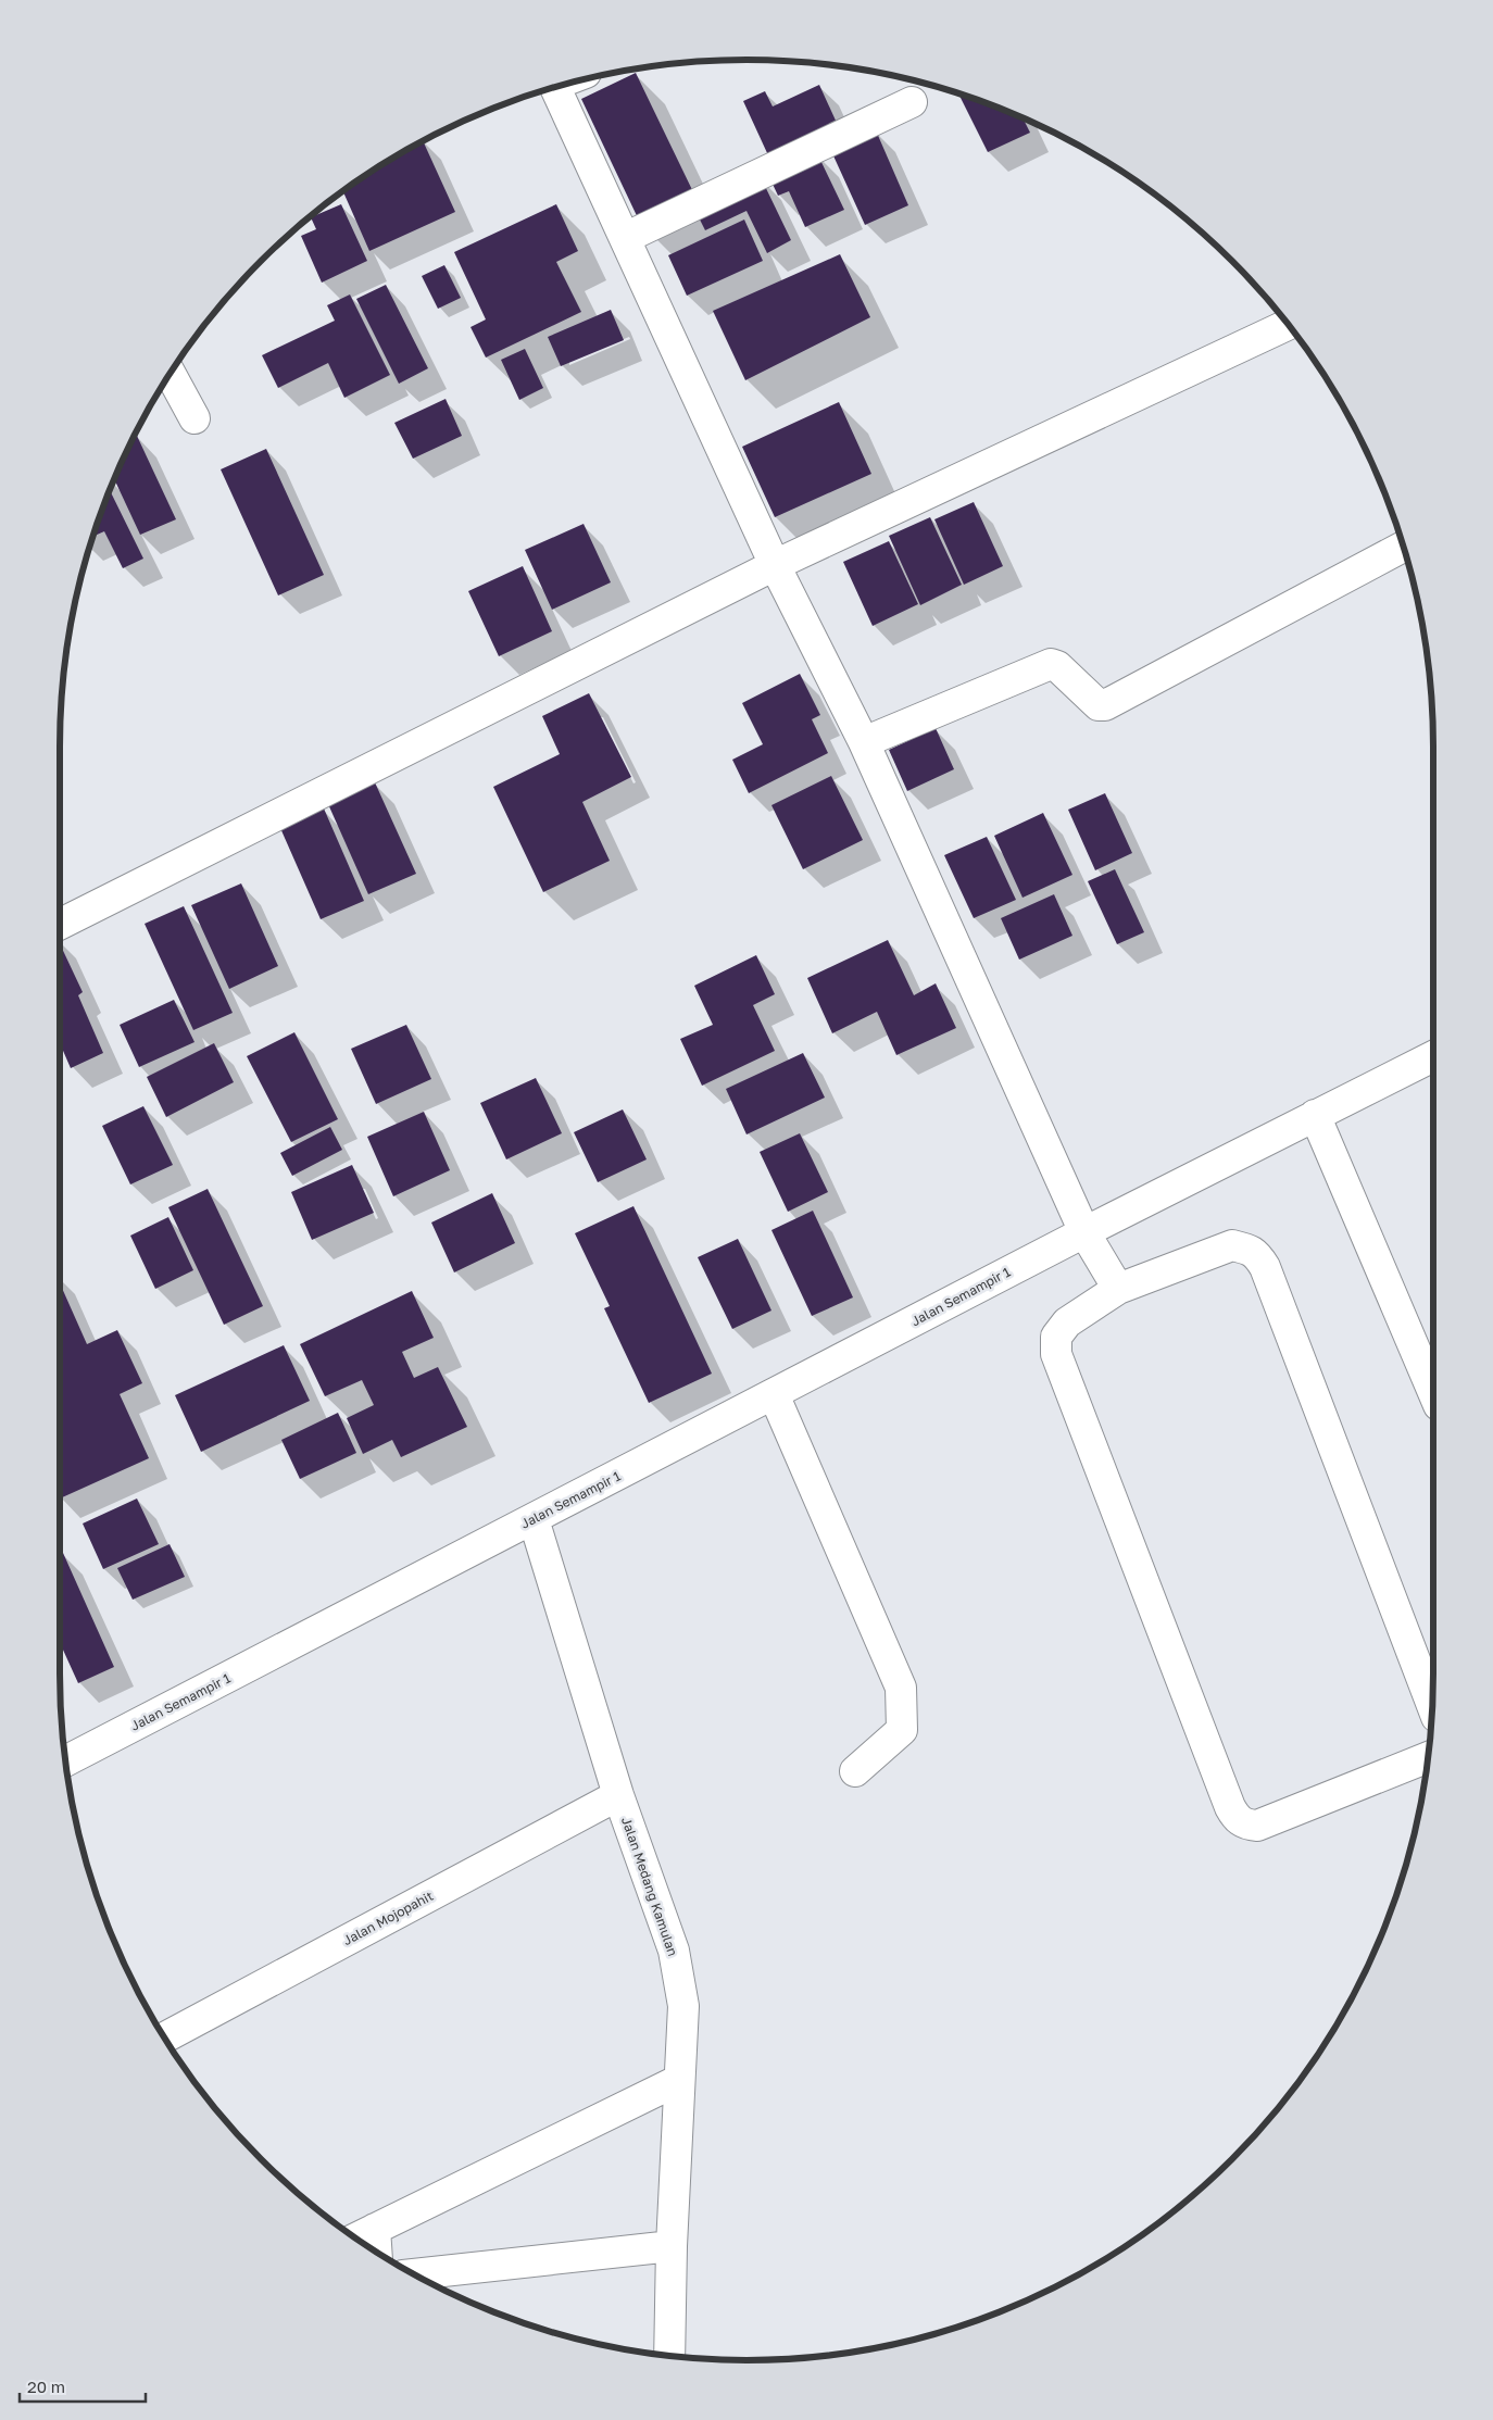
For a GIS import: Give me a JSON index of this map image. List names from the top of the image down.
{
  "streets": {
    "street": ["Jalan Semampir 1", "Jalan Medang Kamulan", "Jalan Mojopahit"]
  },
  "crossings": [
    ["Jalan Semampir 1", "Jalan Medang Kamulan"],
    ["Jalan Medang Kamulan", "Jalan Mojopahit"]
  ],
  "scale_bar": "20 m"
}
